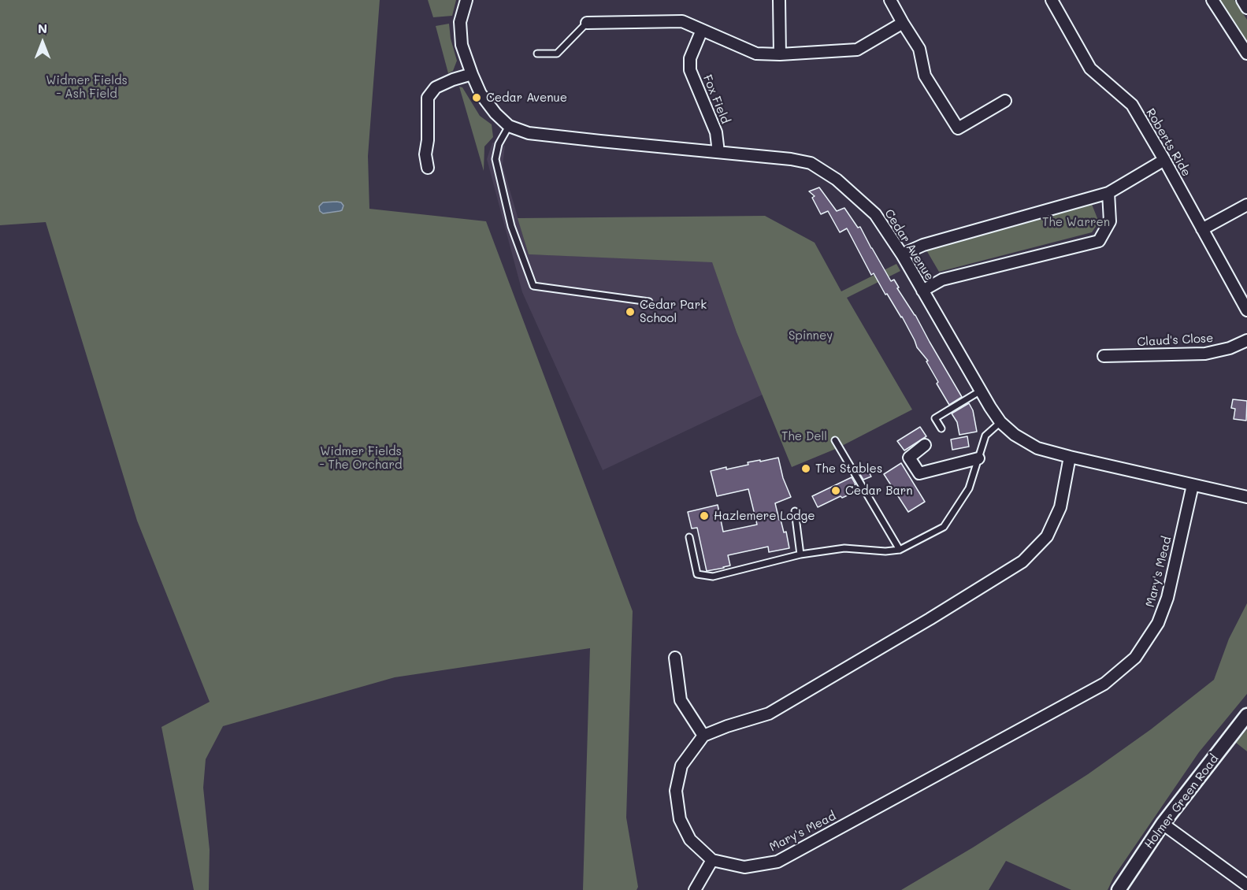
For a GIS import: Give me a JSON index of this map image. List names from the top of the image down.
{
  "streets": {
    "street": [
      "Fox Field",
      "Roberts Ride",
      "Cedar Avenue",
      "Claud's Close",
      "Mary's Mead",
      "Holmer Green Road"
    ]
  },
  "crossings": [
    ["Fox Field", "Cedar Avenue"],
    ["Cedar Avenue", "Mary's Mead"]
  ],
  "parks": [
    "Widmer Fields - Ash Field",
    "The Warren",
    "Spinney",
    "The Dell",
    "Widmer Fields - The Orchard"
  ],
  "places": [
    "Cedar Avenue",
    "Cedar Park School",
    "The Stables",
    "Cedar Barn",
    "Hazlemere Lodge"
  ],
  "north": "top"
}
